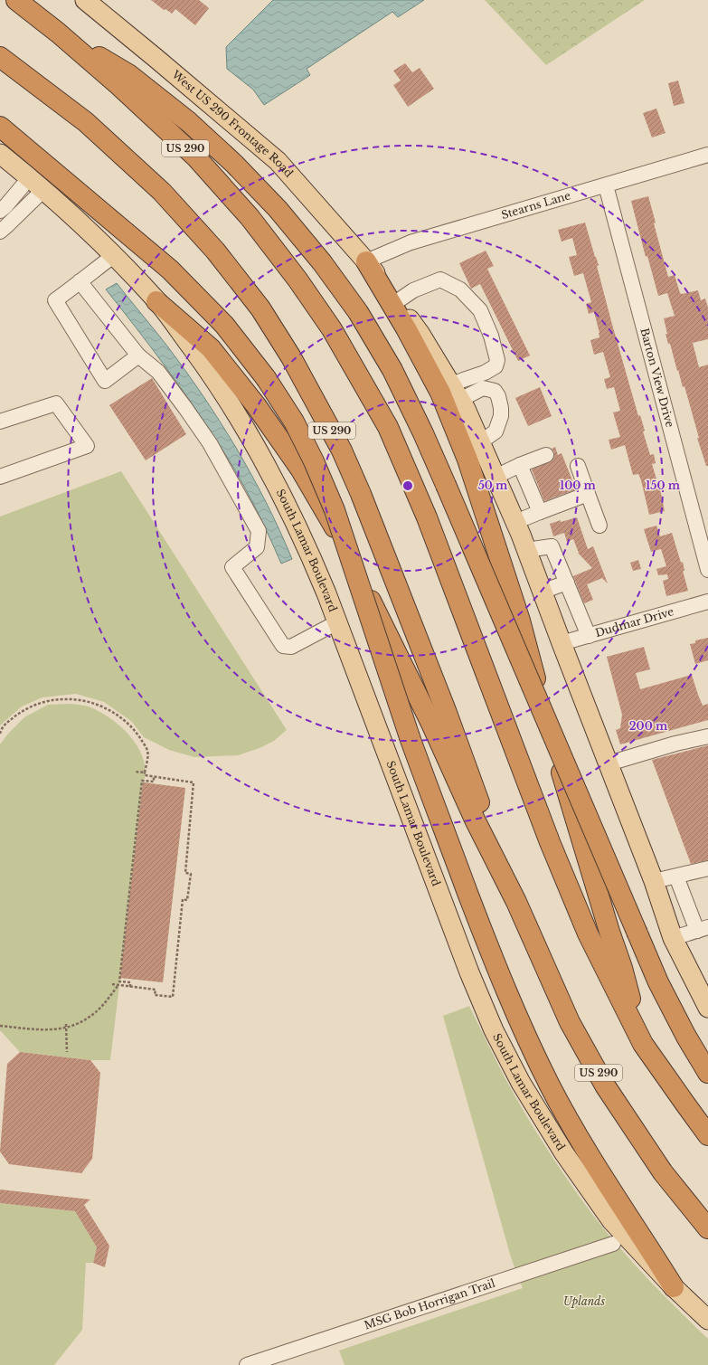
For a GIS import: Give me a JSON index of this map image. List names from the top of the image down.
{
  "streets": {
    "highway": ["US 290"],
    "main road": ["West US 290 Frontage Road", "South Lamar Boulevard"],
    "street": [
      "Stearns Lane",
      "Barton View Drive",
      "Dudmar Drive",
      "MSG Bob Horrigan Trail"
    ]
  },
  "crossings": [
    ["West US 290 Frontage Road", "Stearns Lane"],
    ["Stearns Lane", "Barton View Drive"]
  ],
  "parks": ["Uplands"],
  "rings": [
    "50 m",
    "100 m",
    "150 m",
    "200 m"
  ]
}
